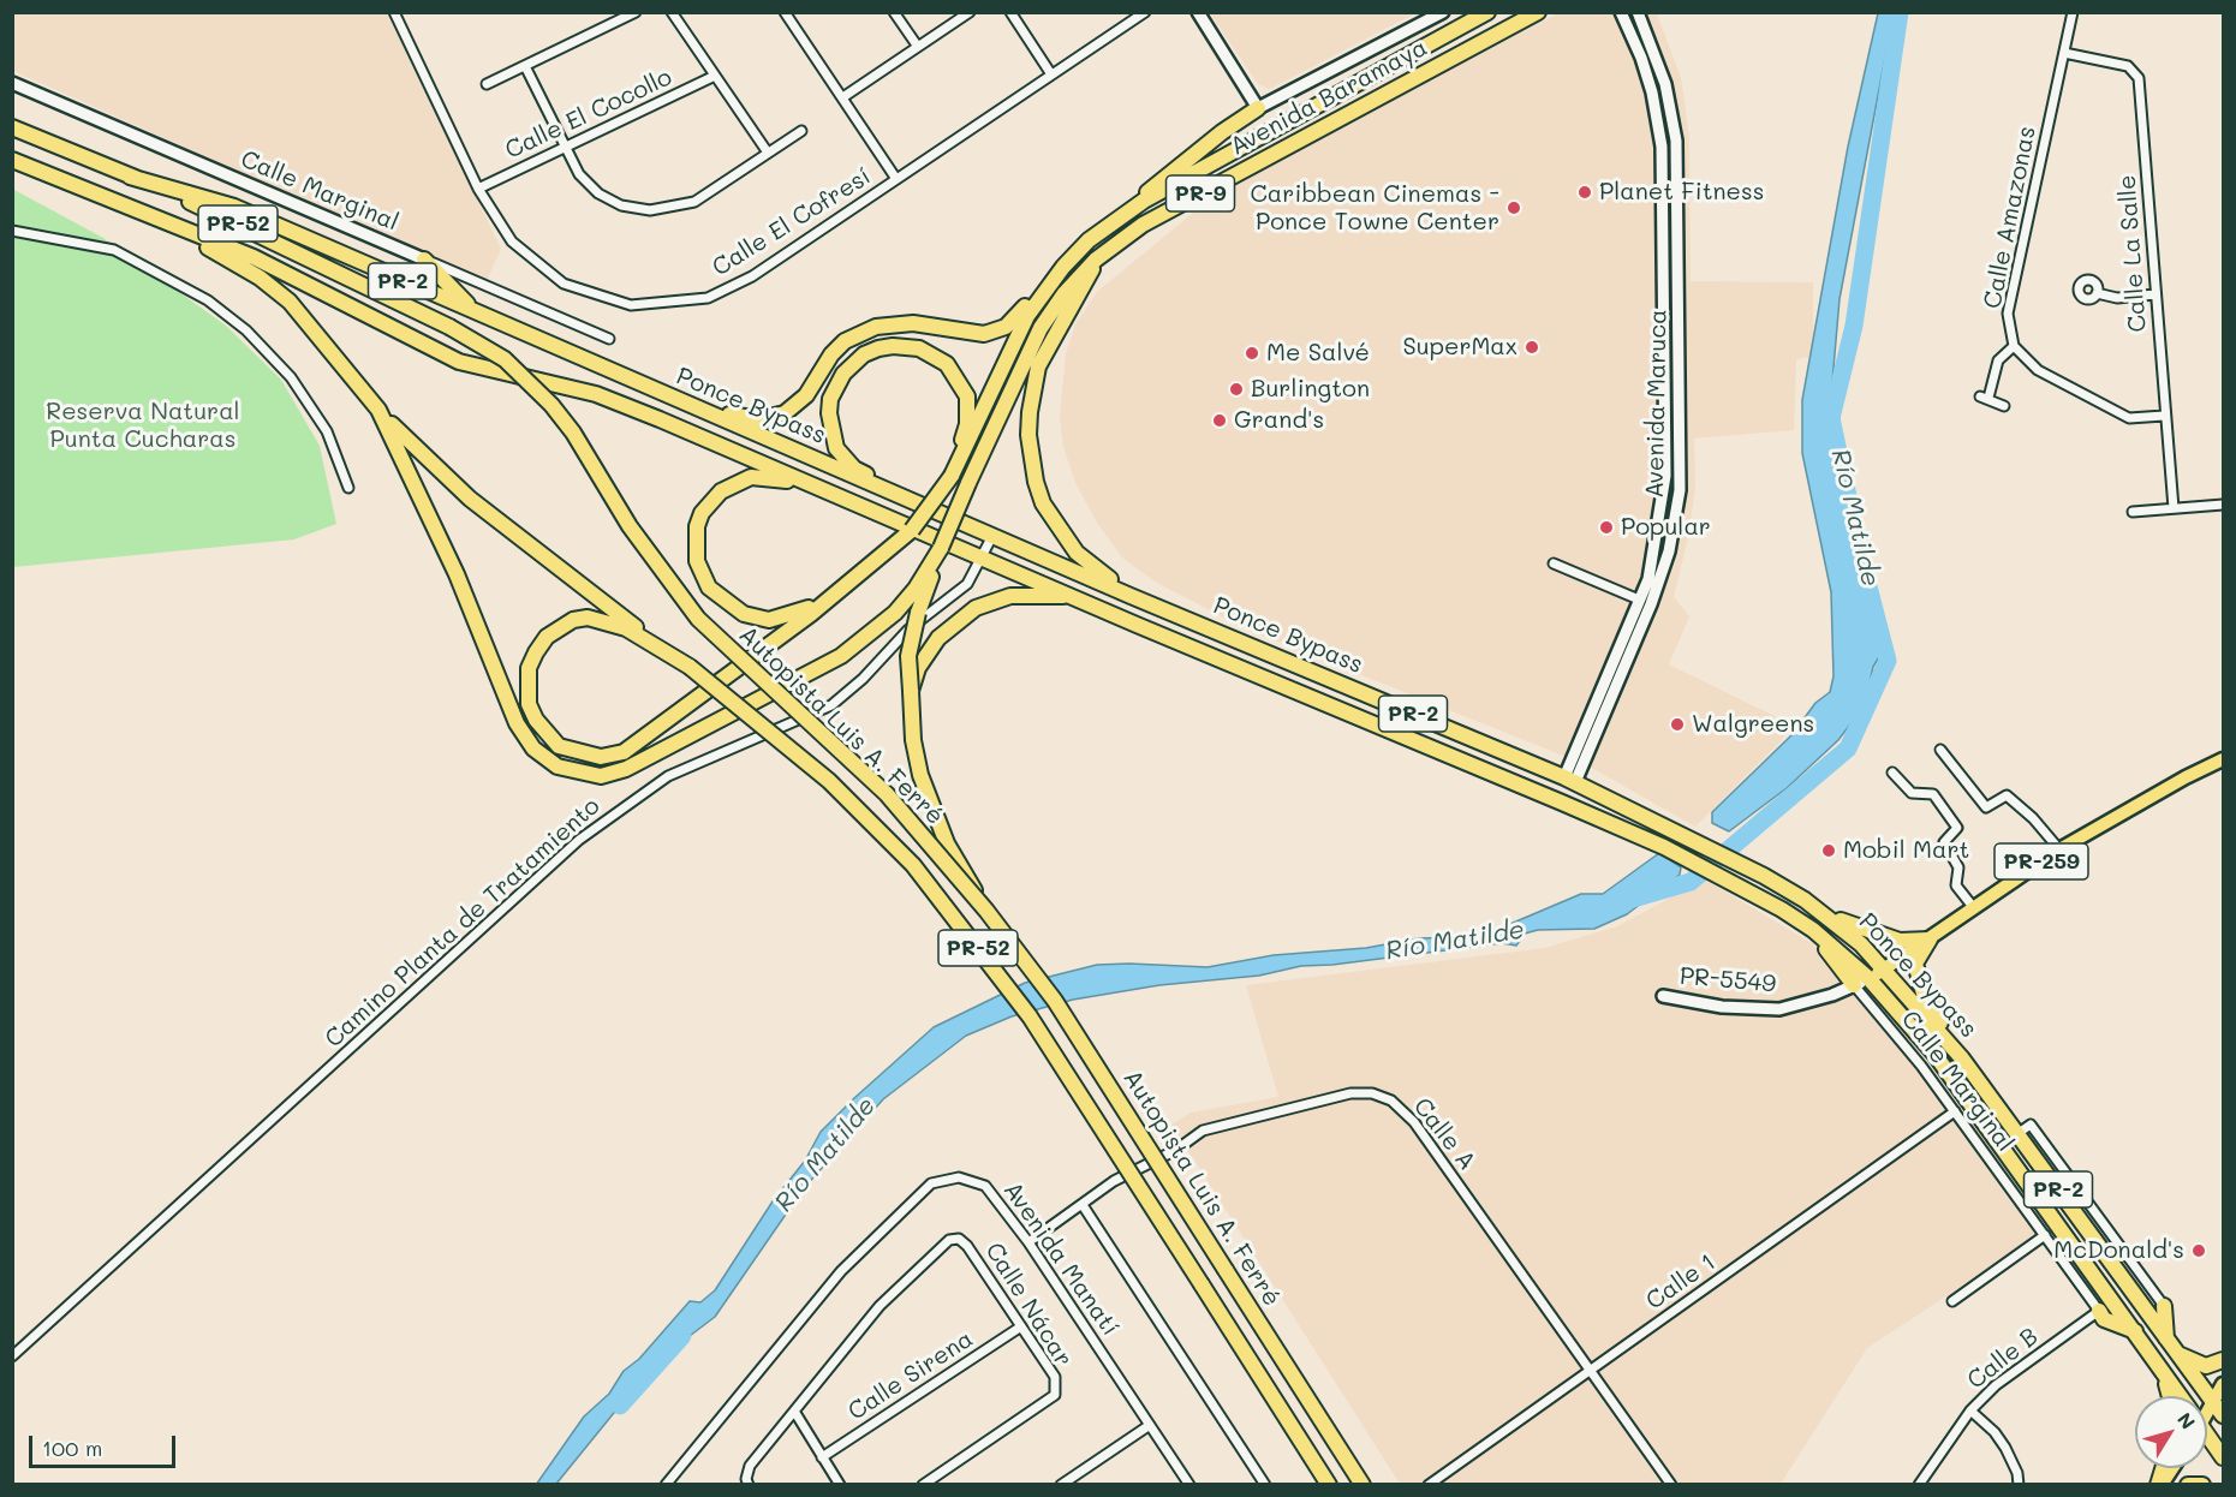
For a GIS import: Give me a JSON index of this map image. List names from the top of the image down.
{
  "streets": {
    "highway": [
      "Avenida Baramaya",
      "PR-9",
      "PR-52",
      "PR-2",
      "Ponce Bypass",
      "Autopista Luis A. Ferré"
    ],
    "main road": ["PR-259"],
    "street": [
      "Calle El Cocollo",
      "Calle Marginal",
      "Calle Amazonas",
      "Calle El Cofresí",
      "Calle La Salle",
      "Avenida Maruca",
      "Camino Planta de Tratamiento",
      "PR-5549",
      "Calle A",
      "Avenida Manatí",
      "Calle 1",
      "Calle Nácar",
      "Calle B",
      "Calle Sirena"
    ]
  },
  "crossings": [
    ["Calle El Cocollo", "Calle El Cofresí"],
    ["Calle Marginal", "Ponce Bypass"],
    ["Calle Marginal", "PR-5549"],
    ["Calle Marginal", "Calle 1"],
    ["Calle Marginal", "Calle B"],
    ["Calle Amazonas", "Calle La Salle"],
    ["PR-2", "Ponce Bypass"],
    ["PR-2", "Autopista Luis A. Ferré"],
    ["Avenida Maruca", "Ponce Bypass"],
    ["Ponce Bypass", "Autopista Luis A. Ferré"],
    ["Ponce Bypass", "PR-259"],
    ["Ponce Bypass", "Camino Planta de Tratamiento"],
    ["Ponce Bypass", "PR-5549"],
    ["PR-259", "PR-5549"],
    ["Calle A", "Avenida Manatí"],
    ["Calle A", "Calle 1"],
    ["Calle Nácar", "Calle Sirena"]
  ],
  "water": ["Río Matilde"],
  "parks": ["Reserva Natural Punta Cucharas"],
  "places": [
    "Planet Fitness",
    "Caribbean Cinemas - Ponce Towne Center",
    "SuperMax",
    "Me Salvé",
    "Burlington",
    "Grand's",
    "Popular",
    "Walgreens",
    "Mobil Mart",
    "McDonald's"
  ],
  "scale_bar": "100 m",
  "north": "top right"
}
